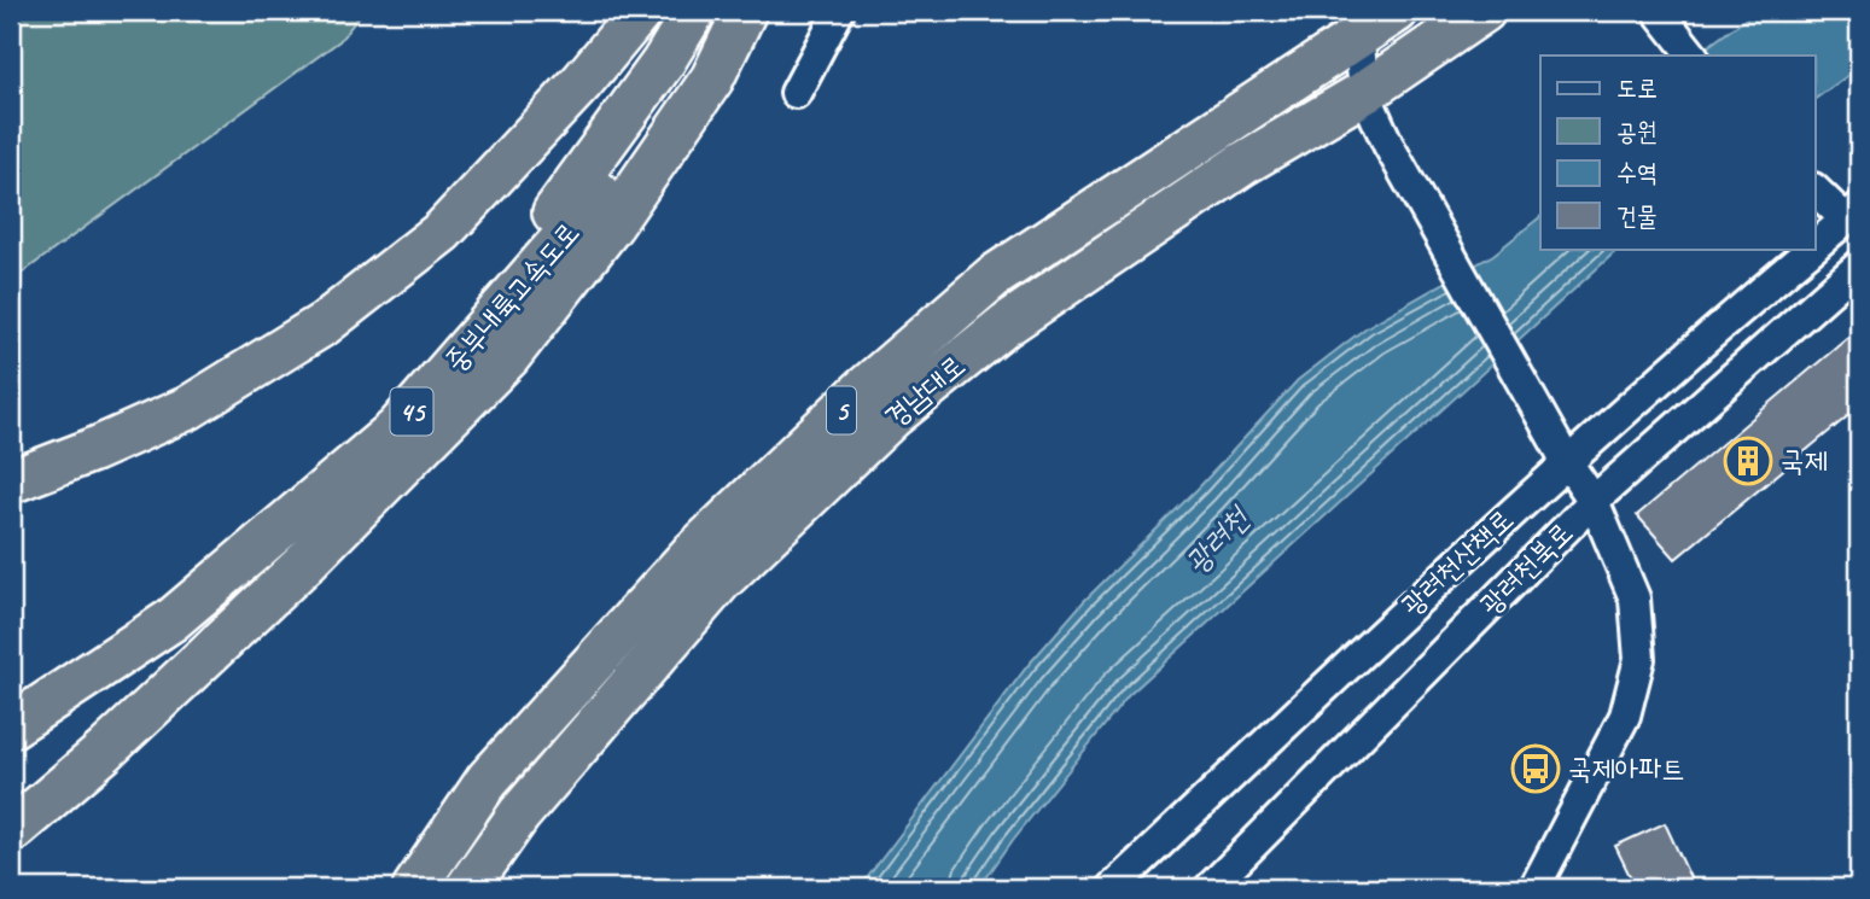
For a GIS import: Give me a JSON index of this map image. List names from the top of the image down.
{
  "streets": {
    "highway": [
      "중부내륙고속도로",
      "경남대로",
      "5",
      "45"
    ],
    "street": ["광려천산책로", "광려천북로"]
  },
  "water": ["광려천"],
  "places": {
    "building": ["국제"],
    "bus stop": ["국제아파트"]
  },
  "legend": [
    "도로",
    "공원",
    "수역",
    "건물"
  ]
}
